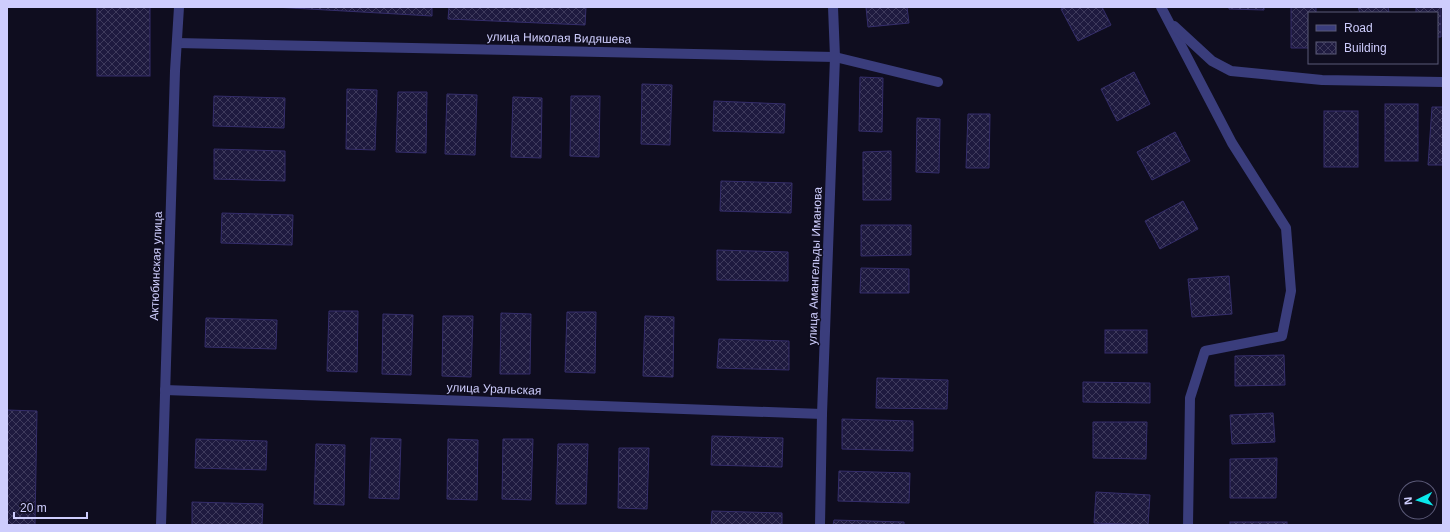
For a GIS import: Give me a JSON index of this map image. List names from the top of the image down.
{
  "streets": {
    "street": [
      "улица Николая Видяшева",
      "Актюбинская улица",
      "улица Амангельды Иманова",
      "улица Уральская"
    ]
  },
  "crossings": [
    ["улица Николая Видяшева", "Актюбинская улица"],
    ["улица Николая Видяшева", "улица Амангельды Иманова"],
    ["Актюбинская улица", "улица Уральская"],
    ["улица Амангельды Иманова", "улица Уральская"]
  ],
  "legend": ["Road", "Building"],
  "scale_bar": "20 m",
  "north": "left"
}
